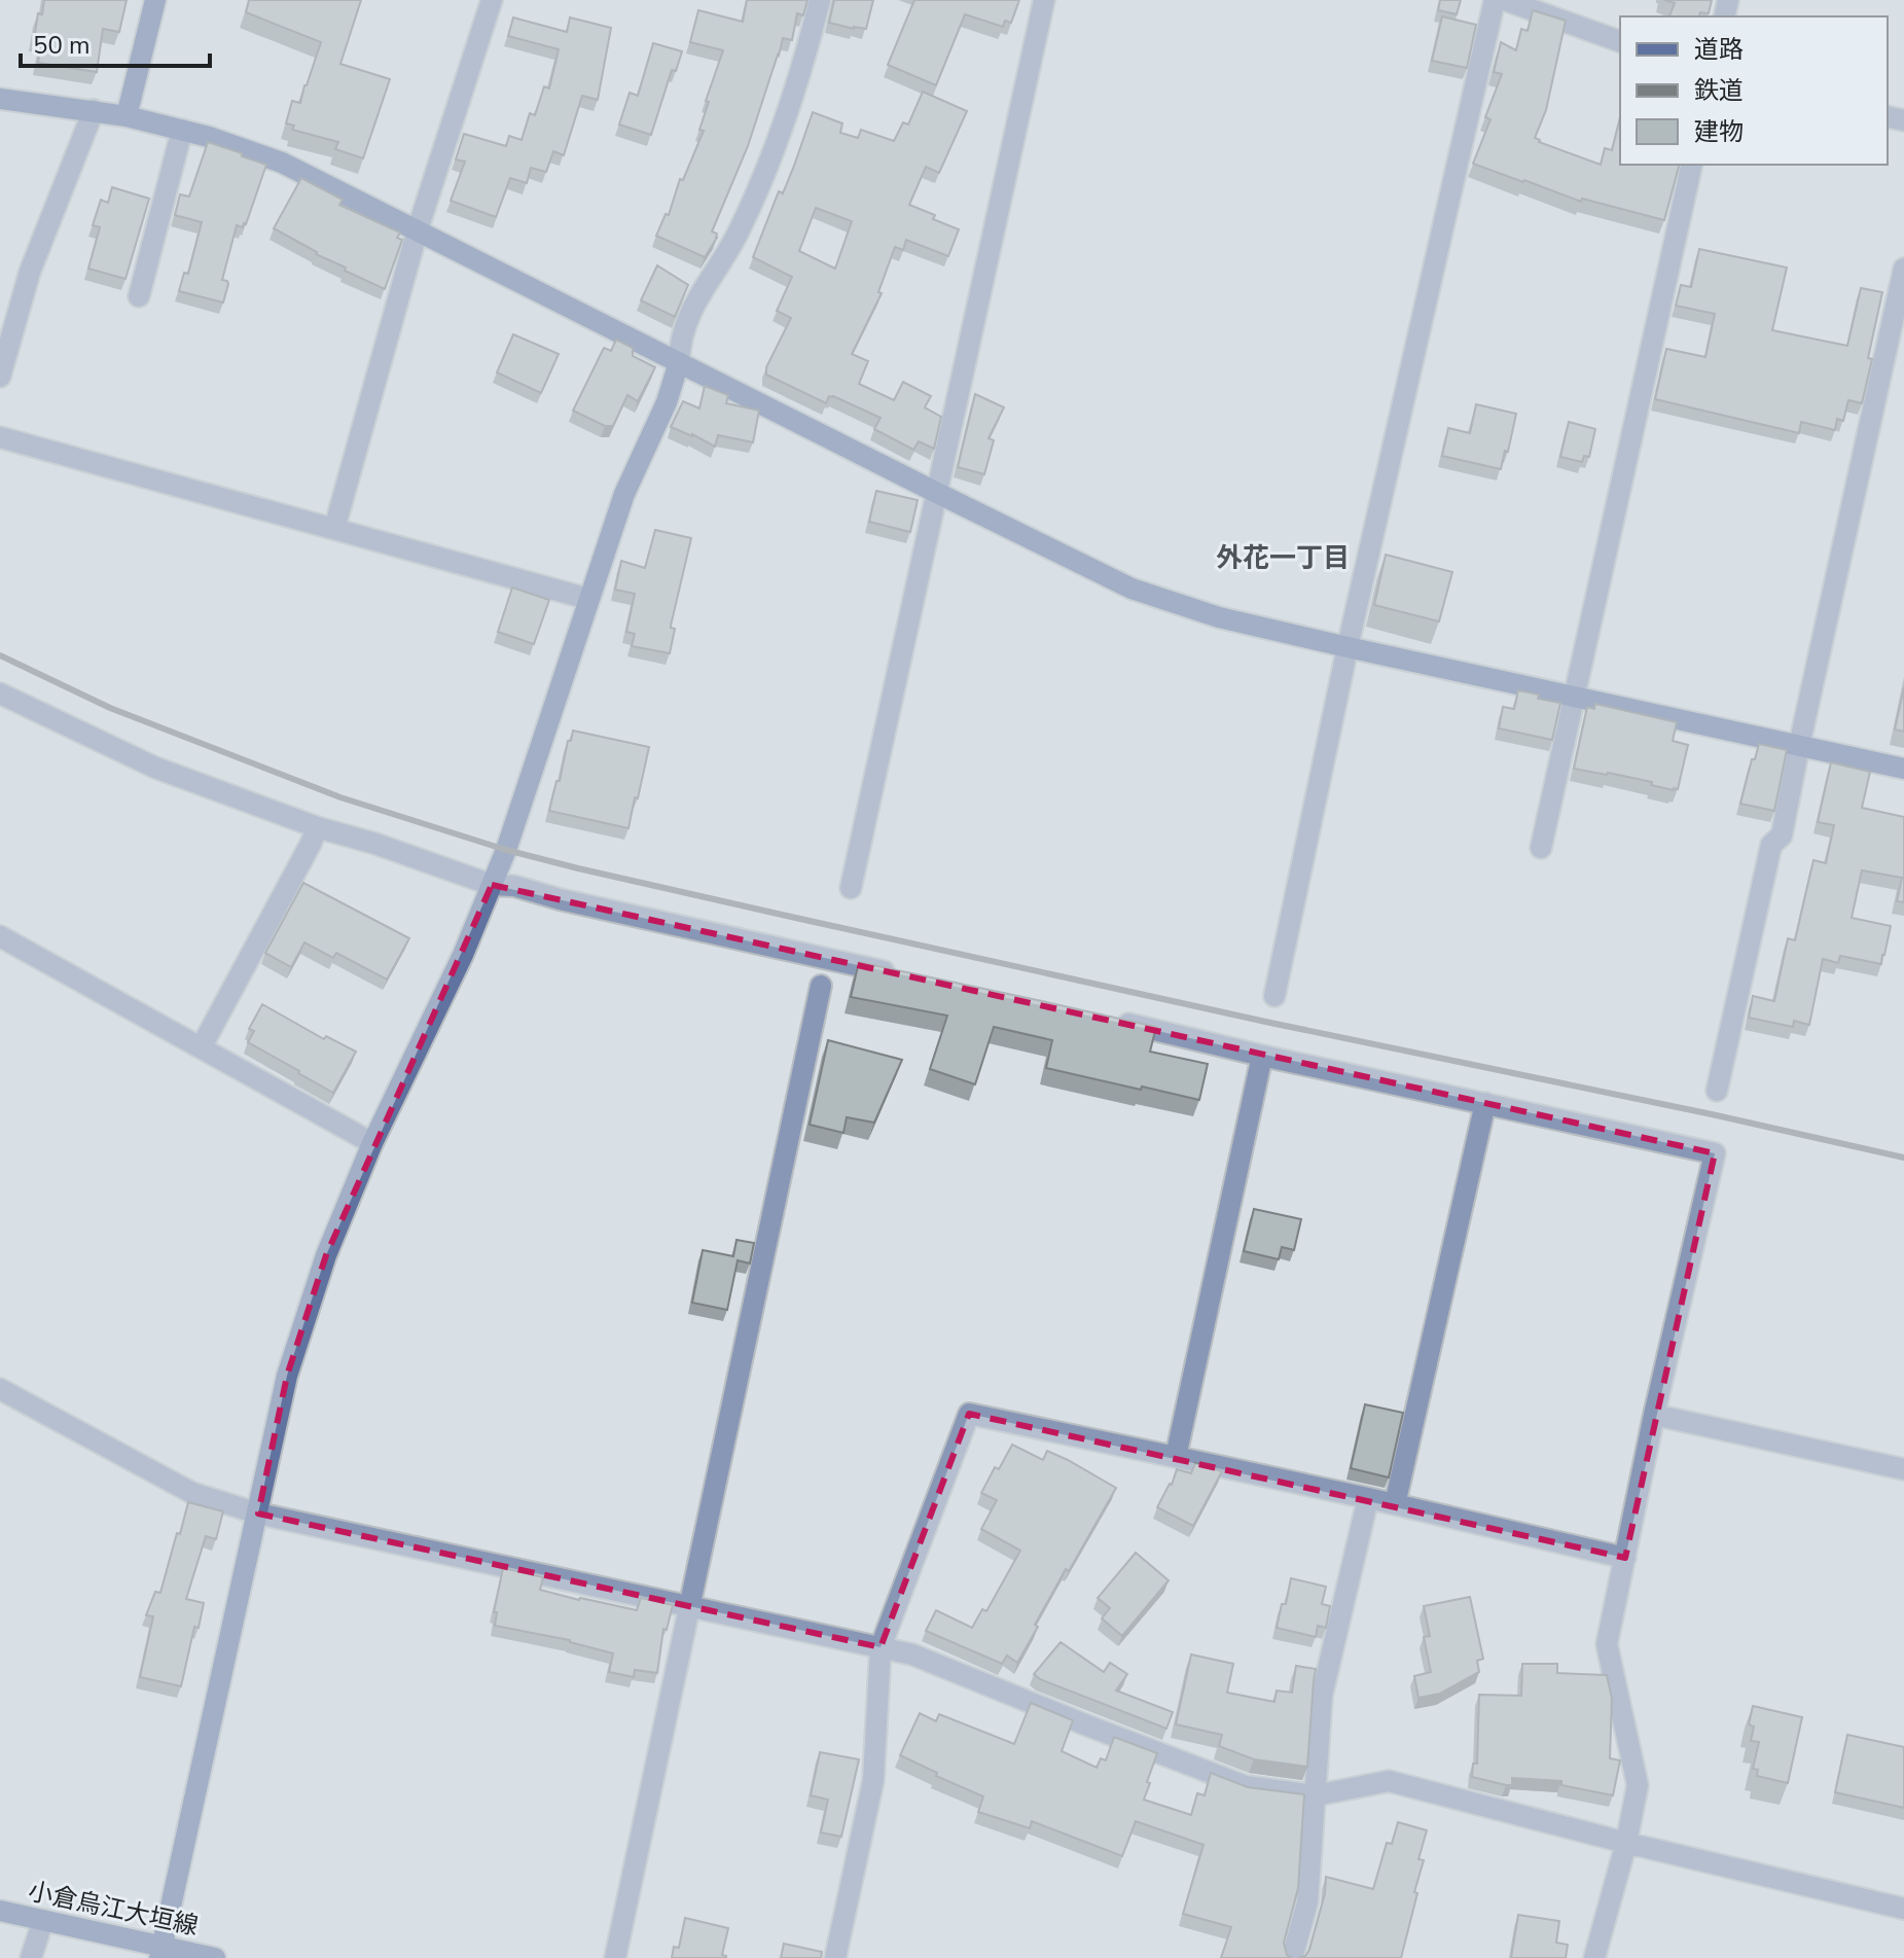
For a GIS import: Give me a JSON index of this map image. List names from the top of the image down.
{
  "streets": {
    "street": ["小倉烏江大垣線"]
  },
  "districts": ["外花一丁目"],
  "legend": ["道路", "鉄道", "建物"],
  "scale_bar": "50 m"
}
